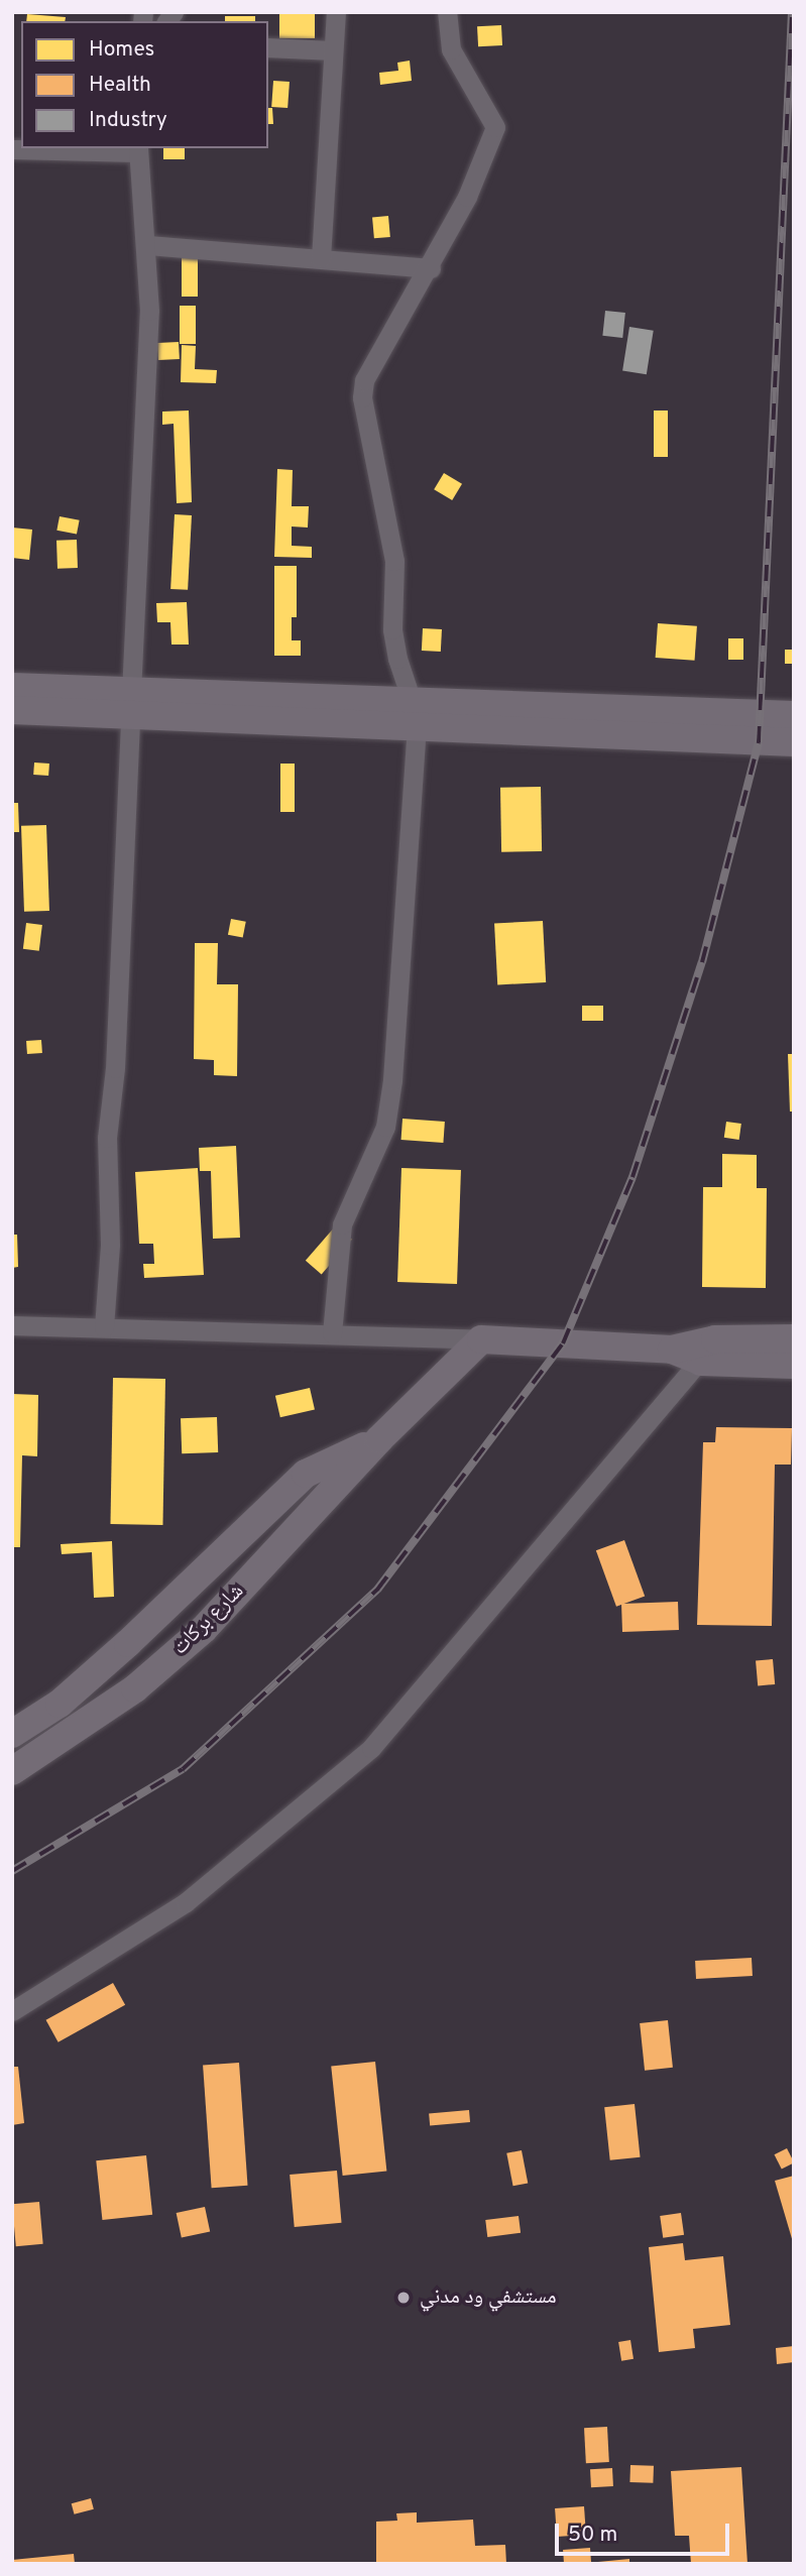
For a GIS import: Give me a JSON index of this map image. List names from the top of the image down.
{
  "streets": {
    "main road": ["شارع بركات"]
  },
  "places": ["مستشفي ود مدني"],
  "legend": ["Homes", "Health", "Industry"],
  "scale_bar": "50 m"
}
